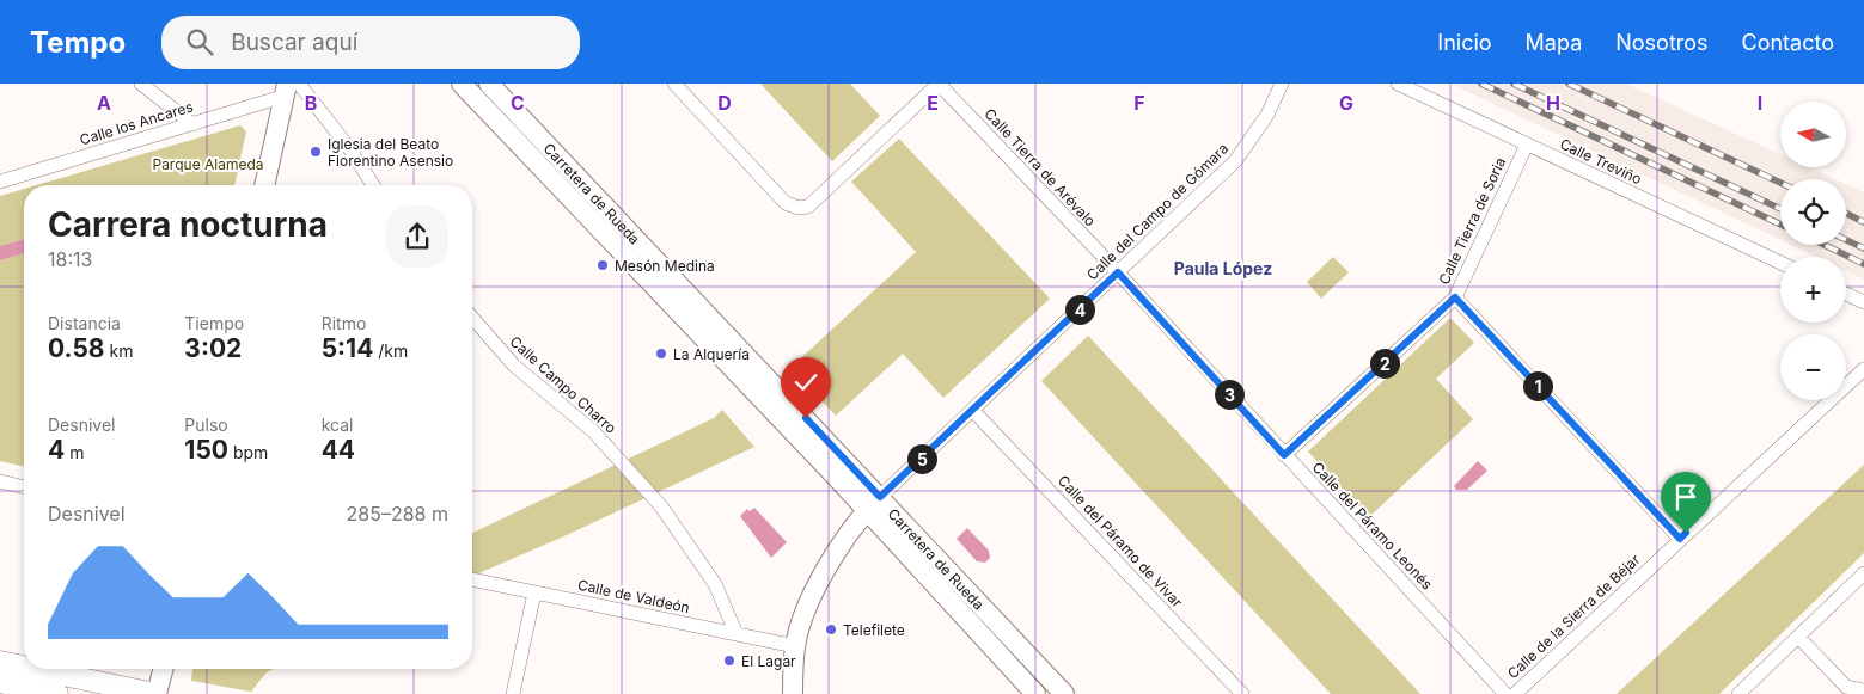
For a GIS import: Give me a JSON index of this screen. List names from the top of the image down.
{
  "streets": {
    "street": [
      "Calle los Ancares",
      "Calle Treviño",
      "Calle Tierra de Arévalo",
      "Carretera de Rueda",
      "Calle del Campo de Gómara",
      "Calle Tierra de Soria",
      "Calle Campo Charro",
      "Calle del Páramo Leonés",
      "Calle del Páramo de Vivar",
      "Calle de Valdeón",
      "Calle de la Sierra de Béjar"
    ]
  },
  "crossings": [
    ["Calle Treviño", "Calle Tierra de Soria"],
    ["Calle Tierra de Arévalo", "Calle del Campo de Gómara"],
    ["Calle Tierra de Arévalo", "Calle del Páramo Leonés"],
    ["Carretera de Rueda", "Calle del Campo de Gómara"],
    ["Calle del Campo de Gómara", "Calle del Páramo Leonés"],
    ["Calle del Campo de Gómara", "Calle del Páramo de Vivar"],
    ["Calle Tierra de Soria", "Calle del Páramo Leonés"],
    ["Calle Campo Charro", "Calle de Valdeón"]
  ],
  "districts": ["Paula López"],
  "parks": ["Parque Alameda"],
  "places": [
    "Iglesia del Beato Florentino Asensio",
    "Mesón Medina",
    "La Alquería",
    "Telefilete",
    "El Lagar"
  ],
  "north": "left",
  "page": {
    "header": "Tempo",
    "search": "Buscar aquí",
    "nav": [
      "Inicio",
      "Mapa",
      "Nosotros",
      "Contacto"
    ],
    "map_buttons": ["+", "−"],
    "heading": ["Carrera nocturna", "18:13"],
    "stats": [
      ["Distancia", "0.58 km"],
      ["Tiempo", "3:02"],
      ["Ritmo", "5:14 /km"],
      ["Desnivel", "4 m"],
      ["Pulso", "150 bpm"],
      ["kcal", "44"]
    ],
    "pins": [
      "4",
      "2",
      "1",
      "3",
      "5"
    ],
    "chart": ["Desnivel", "285–288 m"]
  },
  "grid": {
    "columns": [
      "A",
      "B",
      "C",
      "D",
      "E",
      "F",
      "G",
      "H",
      "I"
    ]
  }
}
